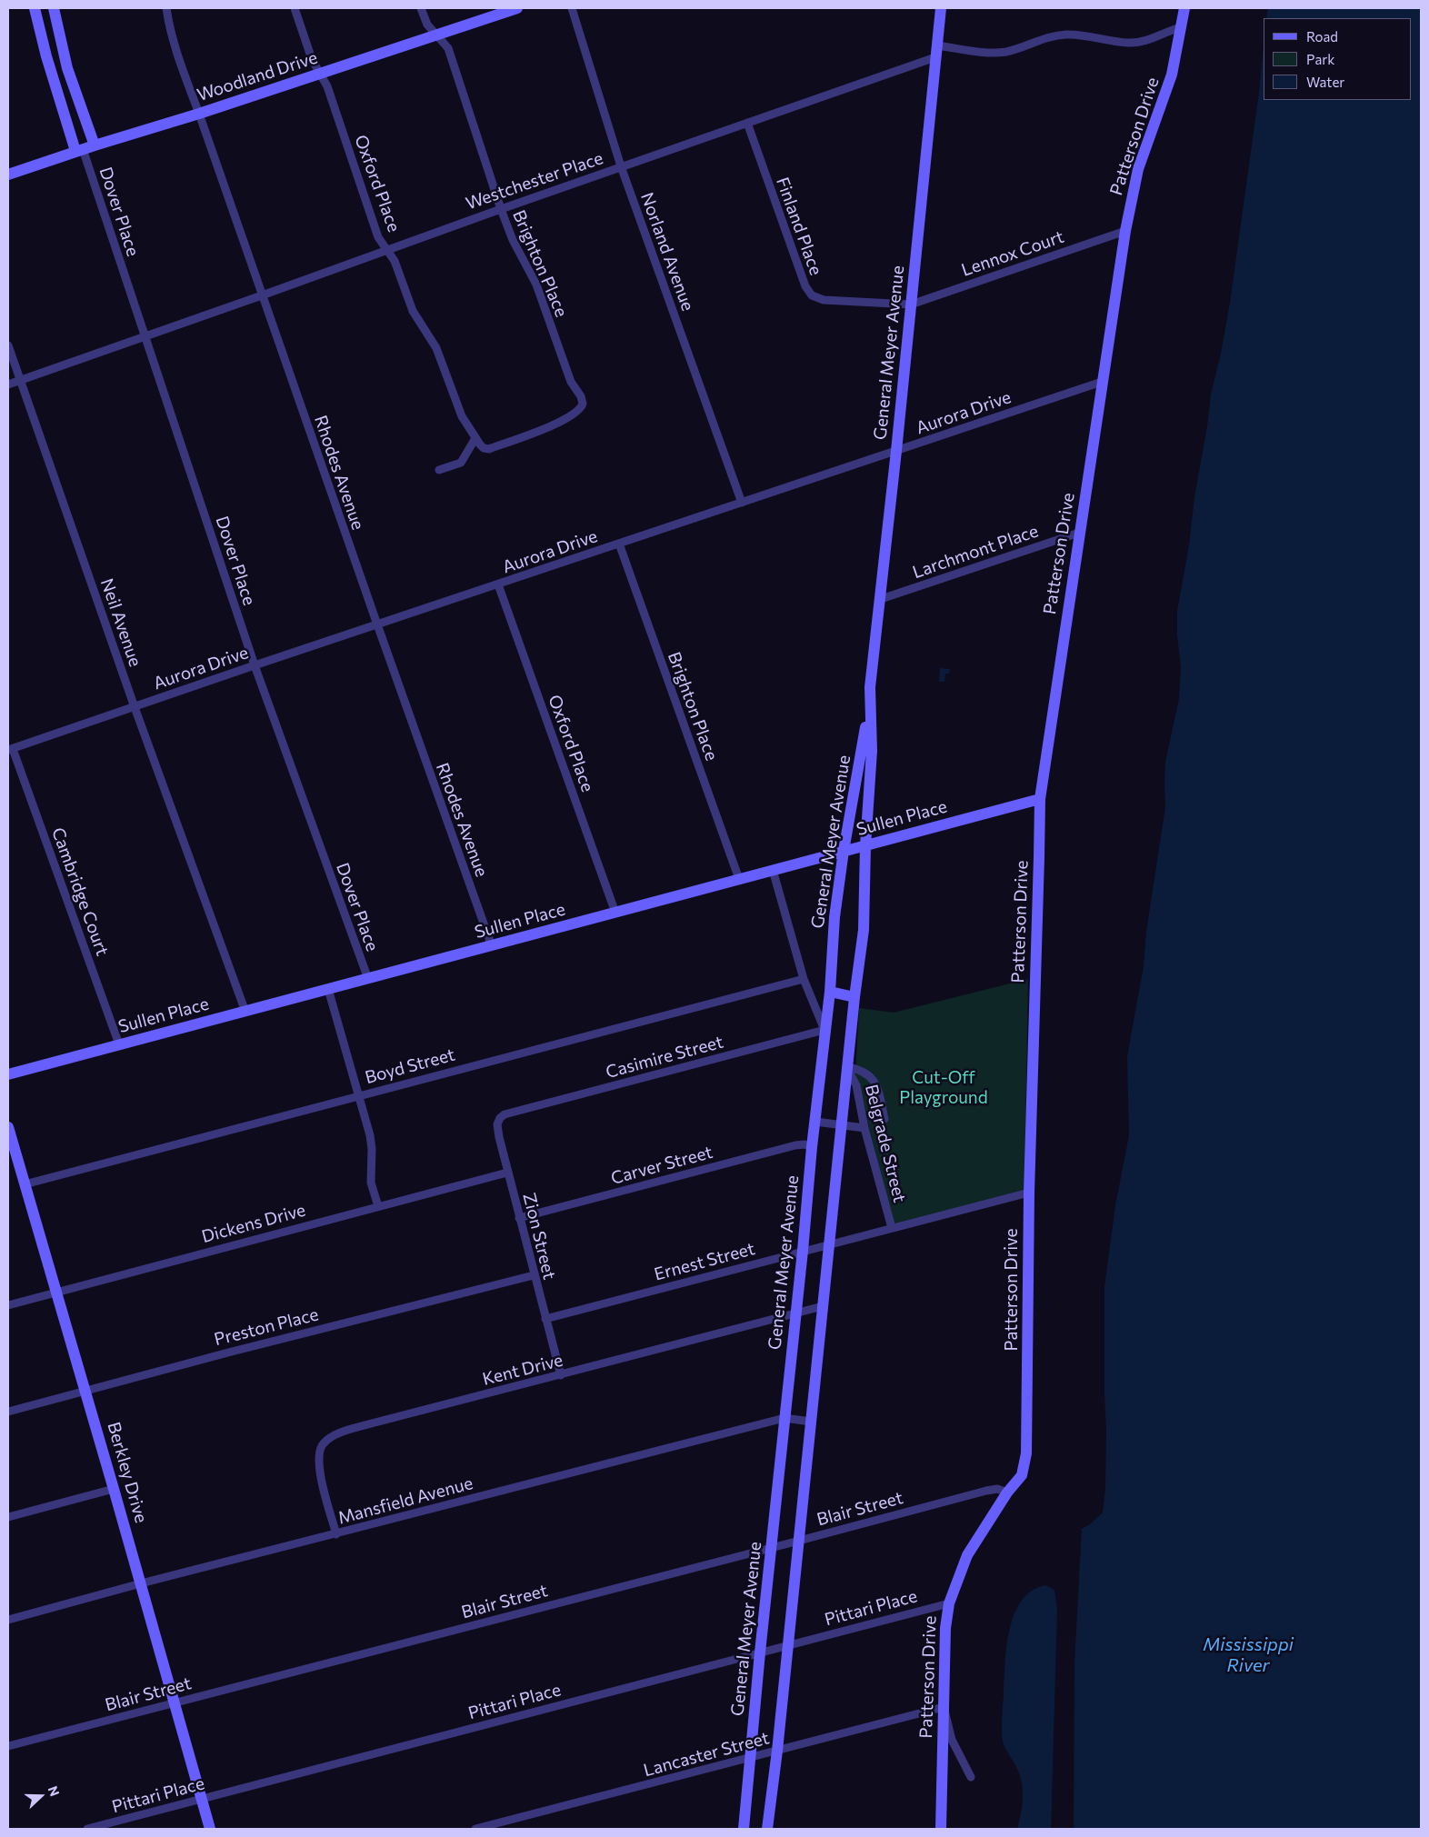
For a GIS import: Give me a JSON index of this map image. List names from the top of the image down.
{
  "streets": {
    "street": [
      "Woodland Drive",
      "Patterson Drive",
      "Westchester Place",
      "Oxford Place",
      "Dover Place",
      "Finland Place",
      "Norland Avenue",
      "Lennox Court",
      "Brighton Place",
      "General Meyer Avenue",
      "Aurora Drive",
      "Rhodes Avenue",
      "Larchmont Place",
      "Neil Avenue",
      "Sullen Place",
      "Cambridge Court",
      "Casimire Street",
      "Boyd Street",
      "Belgrade Street",
      "Carver Street",
      "Dickens Drive",
      "Zion Street",
      "Ernest Street",
      "Preston Place",
      "Kent Drive",
      "Berkley Drive",
      "Mansfield Avenue",
      "Blair Street",
      "Pittari Place",
      "Lancaster Street"
    ]
  },
  "crossings": [
    ["Woodland Drive", "Oxford Place"],
    ["Woodland Drive", "Dover Place"],
    ["Woodland Drive", "Brighton Place"],
    ["Woodland Drive", "Rhodes Avenue"],
    ["Patterson Drive", "Westchester Place"],
    ["Patterson Drive", "Lennox Court"],
    ["Patterson Drive", "Aurora Drive"],
    ["Patterson Drive", "Larchmont Place"],
    ["Patterson Drive", "Sullen Place"],
    ["Patterson Drive", "Ernest Street"],
    ["Patterson Drive", "Blair Street"],
    ["Patterson Drive", "Pittari Place"],
    ["Patterson Drive", "Lancaster Street"],
    ["Westchester Place", "Oxford Place"],
    ["Westchester Place", "Dover Place"],
    ["Westchester Place", "Finland Place"],
    ["Westchester Place", "Norland Avenue"],
    ["Westchester Place", "Brighton Place"],
    ["Westchester Place", "General Meyer Avenue"],
    ["Westchester Place", "Rhodes Avenue"],
    ["Westchester Place", "Neil Avenue"],
    ["Oxford Place", "Brighton Place"],
    ["Oxford Place", "Aurora Drive"],
    ["Oxford Place", "Sullen Place"],
    ["Dover Place", "Aurora Drive"],
    ["Dover Place", "Sullen Place"],
    ["Finland Place", "Lennox Court"],
    ["Finland Place", "General Meyer Avenue"],
    ["Norland Avenue", "Aurora Drive"],
    ["Lennox Court", "General Meyer Avenue"],
    ["Brighton Place", "Aurora Drive"],
    ["Brighton Place", "Sullen Place"],
    ["General Meyer Avenue", "Aurora Drive"],
    ["General Meyer Avenue", "Larchmont Place"],
    ["General Meyer Avenue", "Sullen Place"],
    ["General Meyer Avenue", "Casimire Street"],
    ["General Meyer Avenue", "Belgrade Street"],
    ["General Meyer Avenue", "Carver Street"],
    ["General Meyer Avenue", "Ernest Street"],
    ["General Meyer Avenue", "Kent Drive"],
    ["General Meyer Avenue", "Mansfield Avenue"],
    ["General Meyer Avenue", "Blair Street"],
    ["General Meyer Avenue", "Pittari Place"],
    ["General Meyer Avenue", "Lancaster Street"],
    ["Aurora Drive", "Rhodes Avenue"],
    ["Aurora Drive", "Neil Avenue"],
    ["Aurora Drive", "Cambridge Court"],
    ["Rhodes Avenue", "Sullen Place"],
    ["Neil Avenue", "Sullen Place"],
    ["Sullen Place", "Cambridge Court"],
    ["Casimire Street", "Zion Street"],
    ["Boyd Street", "Berkley Drive"],
    ["Belgrade Street", "Ernest Street"],
    ["Carver Street", "Zion Street"],
    ["Dickens Drive", "Zion Street"],
    ["Dickens Drive", "Berkley Drive"],
    ["Zion Street", "Ernest Street"],
    ["Zion Street", "Preston Place"],
    ["Zion Street", "Kent Drive"],
    ["Preston Place", "Berkley Drive"],
    ["Kent Drive", "Mansfield Avenue"],
    ["Berkley Drive", "Mansfield Avenue"],
    ["Berkley Drive", "Blair Street"],
    ["Berkley Drive", "Pittari Place"]
  ],
  "water": ["Mississippi River"],
  "parks": ["Cut-Off Playground"],
  "legend": ["Road", "Park", "Water"],
  "north": "right"
}
